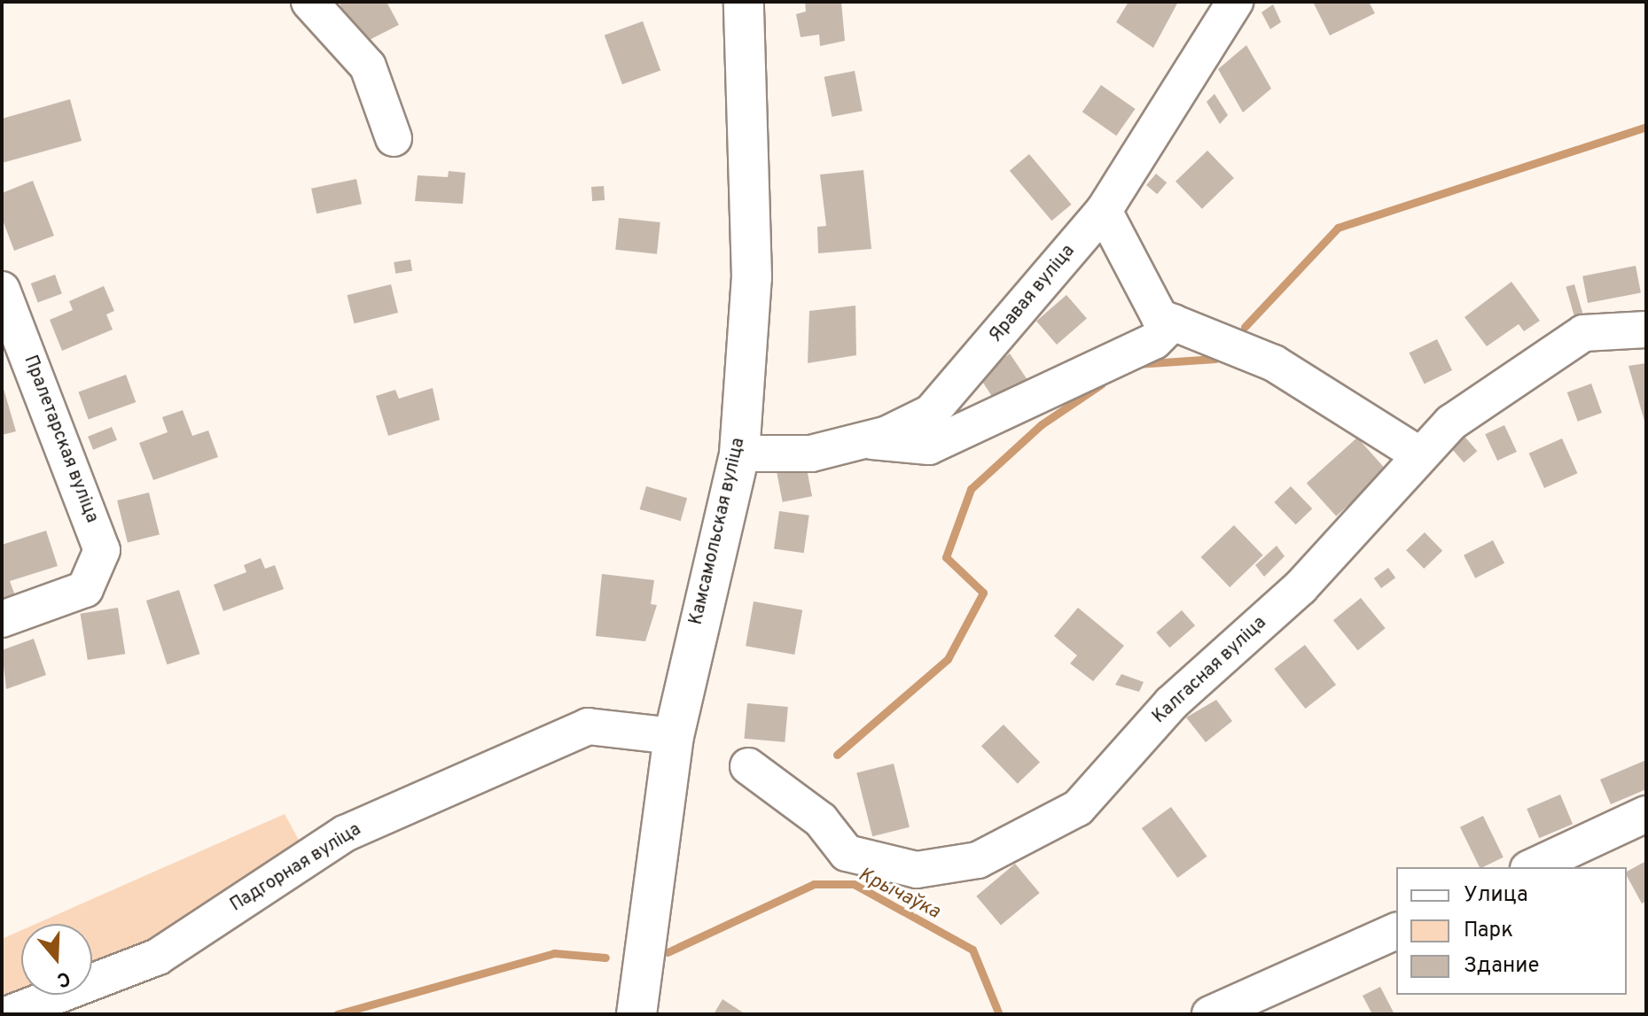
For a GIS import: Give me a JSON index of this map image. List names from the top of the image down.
{
  "streets": {
    "main road": ["Камсамольская вуліца"],
    "street": [
      "Яравая вуліца",
      "Пралетарская вуліца",
      "Калгасная вуліца",
      "Падгорная вуліца"
    ]
  },
  "crossings": [
    ["Яравая вуліца", "Камсамольская вуліца"],
    ["Камсамольская вуліца", "Падгорная вуліца"]
  ],
  "water": ["Крычаўка"],
  "legend": ["Улица", "Парк", "Здание"],
  "north": "bottom"
}
